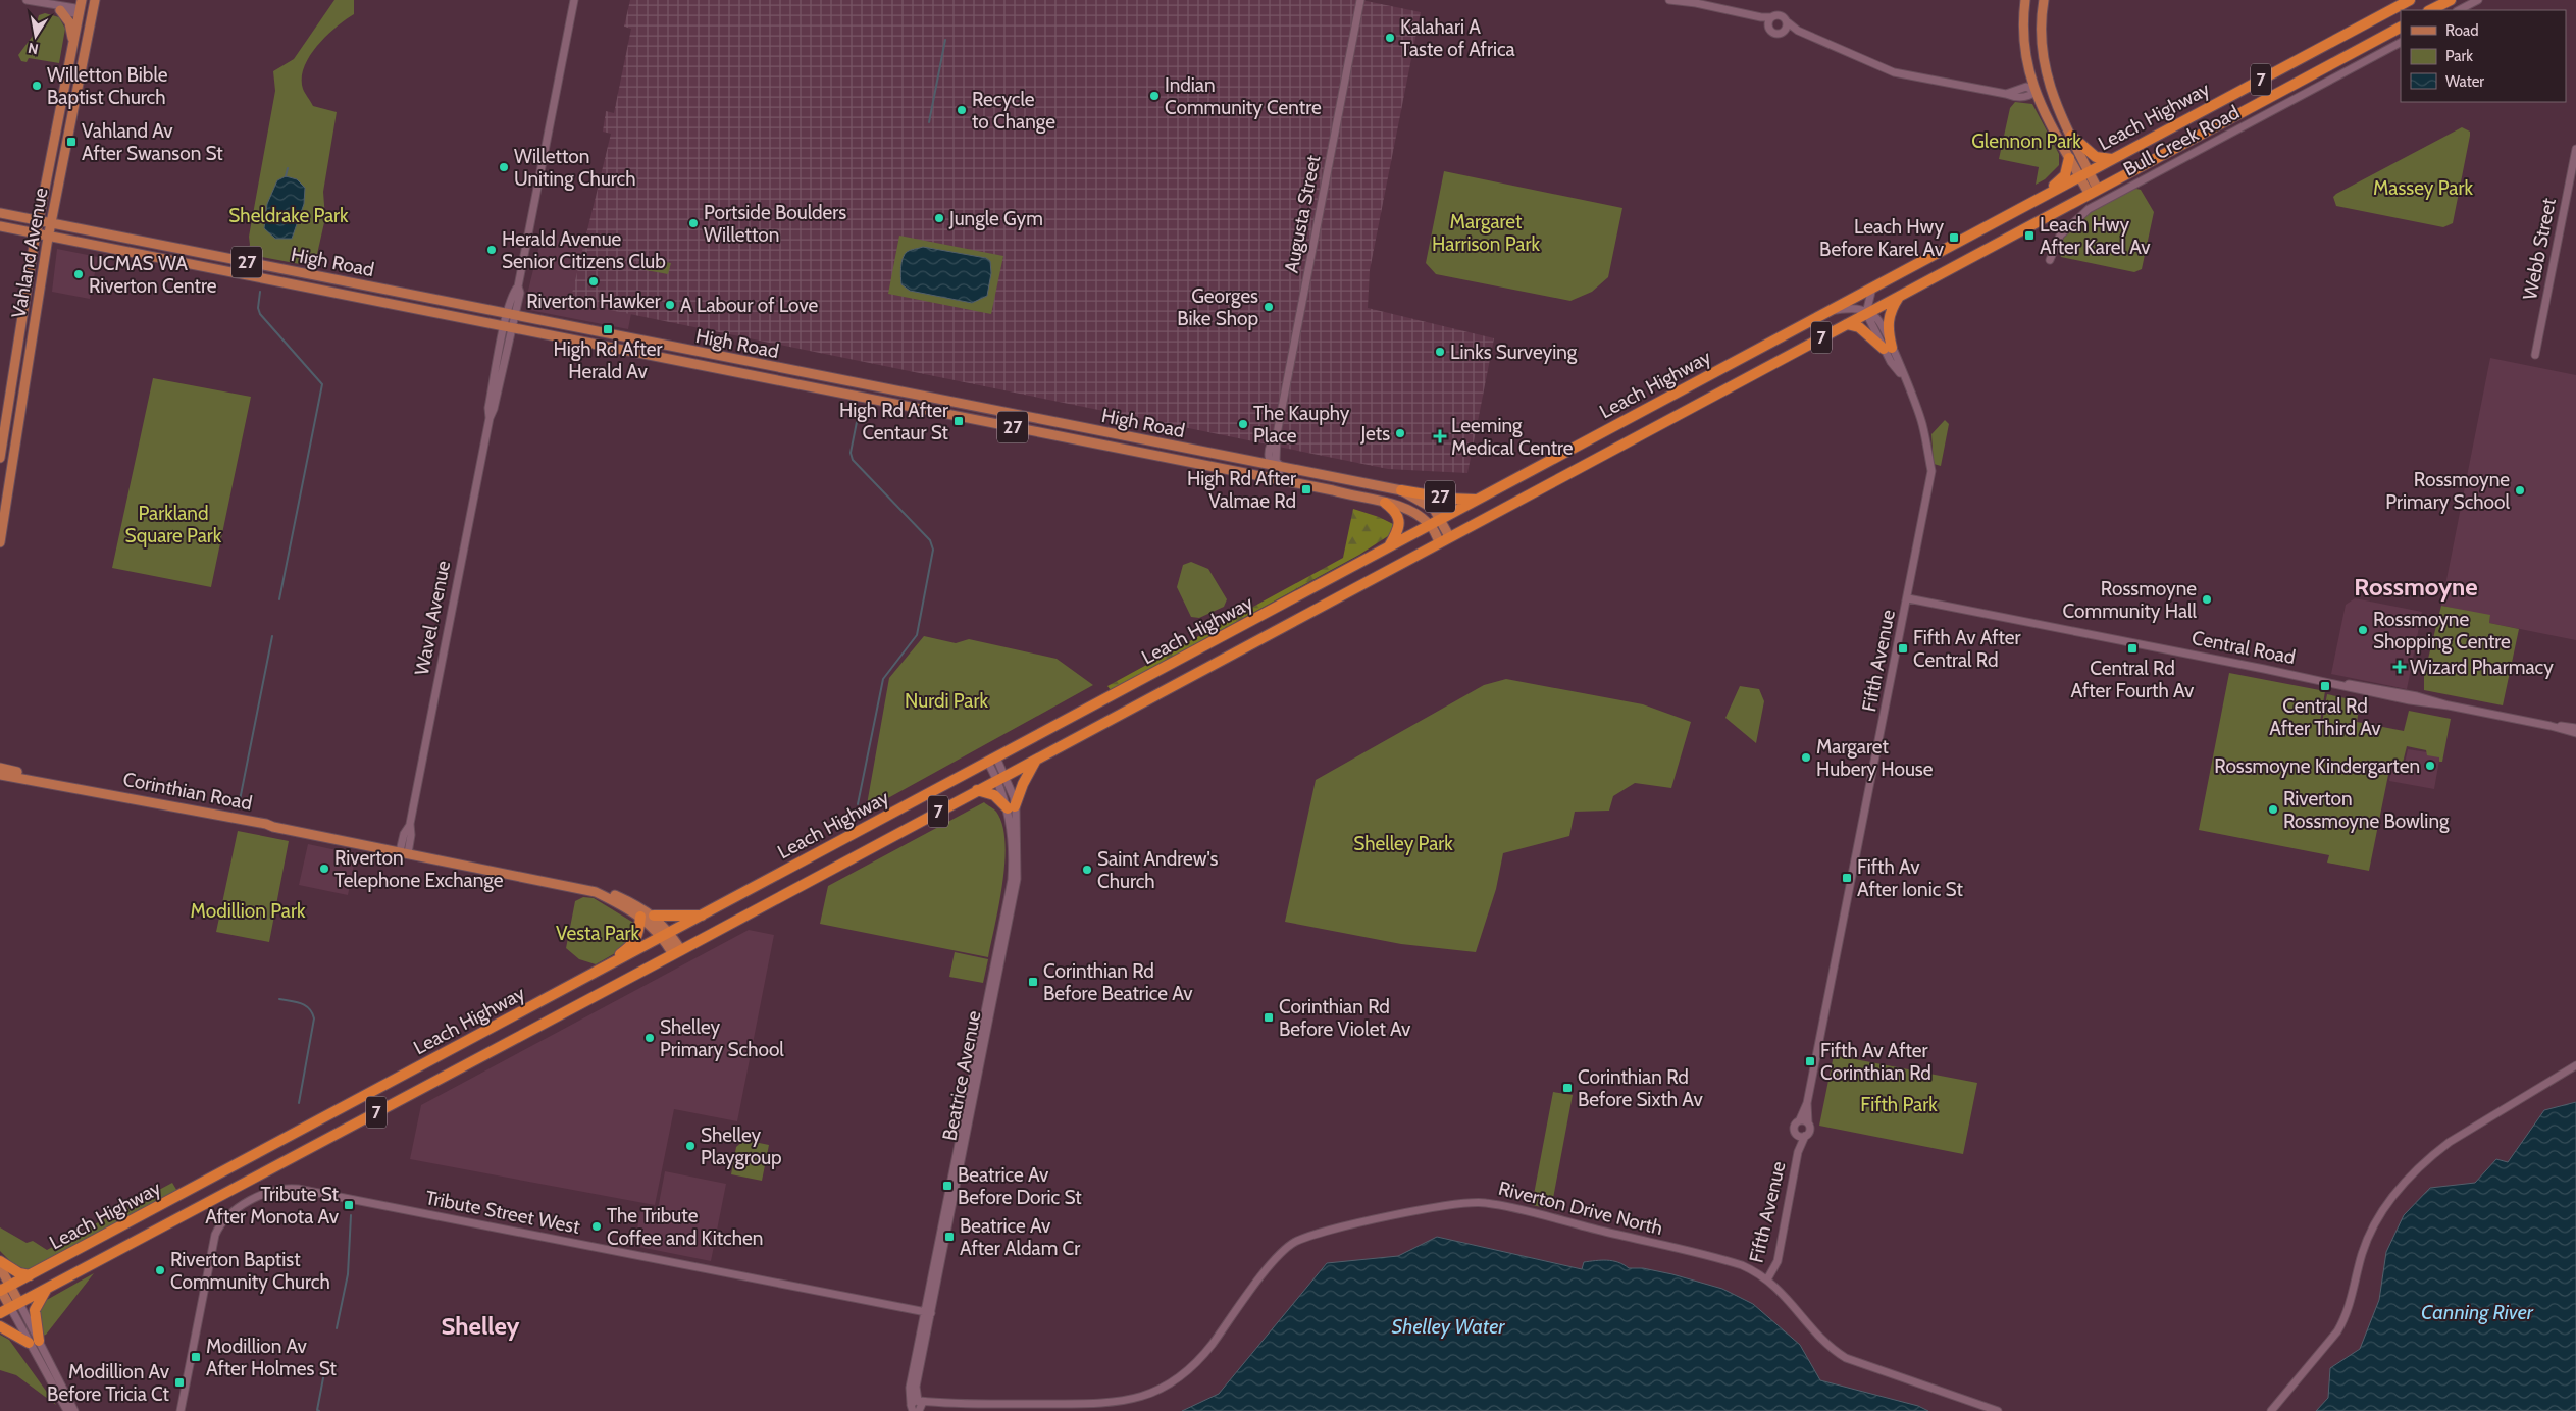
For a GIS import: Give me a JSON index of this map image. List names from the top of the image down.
{
  "streets": {
    "highway": ["7", "Leach Highway", "27"],
    "main road": ["Vahland Avenue", "High Road", "Corinthian Road"],
    "street": [
      "Bull Creek Road",
      "Augusta Street",
      "Webb Street",
      "Wavel Avenue",
      "Central Road",
      "Fifth Avenue",
      "Beatrice Avenue",
      "Riverton Drive North",
      "Tribute Street West"
    ]
  },
  "crossings": [
    ["Leach Highway", "27"],
    ["Leach Highway", "High Road"],
    ["Leach Highway", "Fifth Avenue"],
    ["Leach Highway", "Corinthian Road"],
    ["Leach Highway", "Beatrice Avenue"],
    ["Augusta Street", "High Road"],
    ["Vahland Avenue", "High Road"],
    ["27", "High Road"],
    ["High Road", "Wavel Avenue"],
    ["Wavel Avenue", "Corinthian Road"],
    ["Central Road", "Fifth Avenue"],
    ["Fifth Avenue", "Riverton Drive North"],
    ["Beatrice Avenue", "Riverton Drive North"],
    ["Beatrice Avenue", "Tribute Street West"]
  ],
  "districts": ["Rossmoyne", "Shelley"],
  "water": ["Canning River", "Shelley Water"],
  "parks": [
    "Glennon Park",
    "Massey Park",
    "Sheldrake Park",
    "Margaret Harrison Park",
    "Parkland Square Park",
    "Nurdi Park",
    "Shelley Park",
    "Modillion Park",
    "Vesta Park",
    "Fifth Park"
  ],
  "places": {
    "other": [
      "Kalahari A Taste of Africa",
      "Willetton Bible Baptist Church",
      "Indian Community Centre",
      "Recycle to Change",
      "Willetton Uniting Church",
      "Jungle Gym",
      "Portside Boulders Willetton",
      "Herald Avenue Senior Citizens Club",
      "UCMAS WA Riverton Centre",
      "Riverton Hawker",
      "A Labour of Love",
      "Georges Bike Shop",
      "Links Surveying",
      "The Kauphy Place",
      "Jets",
      "Rossmoyne Primary School",
      "Rossmoyne Community Hall",
      "Rossmoyne Shopping Centre",
      "Margaret Hubery House",
      "Rossmoyne Kindergarten",
      "Riverton Rossmoyne Bowling",
      "Riverton Telephone Exchange",
      "Saint Andrew's Church",
      "Shelley Primary School",
      "Shelley Playgroup",
      "The Tribute Coffee and Kitchen",
      "Riverton Baptist Community Church"
    ],
    "transit": [
      "Vahland Av After Swanson St",
      "Leach Hwy After Karel Av",
      "Leach Hwy Before Karel Av",
      "High Rd After Herald Av",
      "High Rd After Centaur St",
      "High Rd After Valmae Rd",
      "Fifth Av After Central Rd",
      "Central Rd After Fourth Av",
      "Central Rd After Third Av",
      "Fifth Av After Ionic St",
      "Corinthian Rd Before Beatrice Av",
      "Corinthian Rd Before Violet Av",
      "Fifth Av After Corinthian Rd",
      "Corinthian Rd Before Sixth Av",
      "Beatrice Av Before Doric St",
      "Tribute St After Monota Av",
      "Beatrice Av After Aldam Cr",
      "Modillion Av After Holmes St",
      "Modillion Av Before Tricia Ct"
    ],
    "health": ["Leeming Medical Centre", "Wizard Pharmacy"]
  },
  "legend": ["Road", "Park", "Water"],
  "north": "bottom"
}
